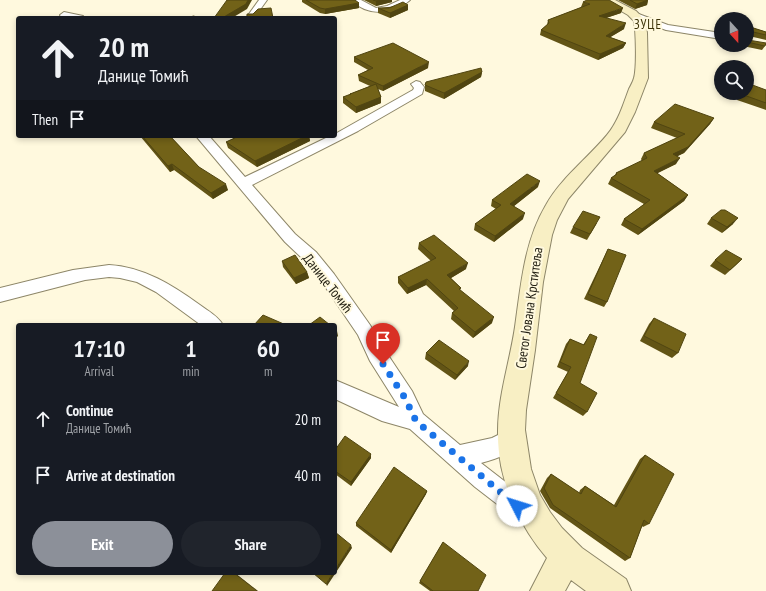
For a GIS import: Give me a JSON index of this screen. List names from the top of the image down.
{
  "streets": {
    "street": ["Данице Томић", "Светог Јована Крститеља"]
  },
  "crossings": [
    ["Данице Томић", "Светог Јована Крститеља"]
  ],
  "districts": ["ЗУЦЕ"],
  "north": "bottom",
  "page": {
    "turn": ["20 m", "Данице Томић"],
    "then": "Then",
    "eta": [
      "17:10",
      "Arrival",
      "1",
      "min",
      "60",
      "m"
    ],
    "list": [
      {
        "name": "Continue",
        "note": "Данице Томић",
        "value": "20 m"
      },
      {
        "name": "Arrive at destination",
        "value": "40 m"
      }
    ],
    "buttons": ["Exit", "Share"]
  }
}
